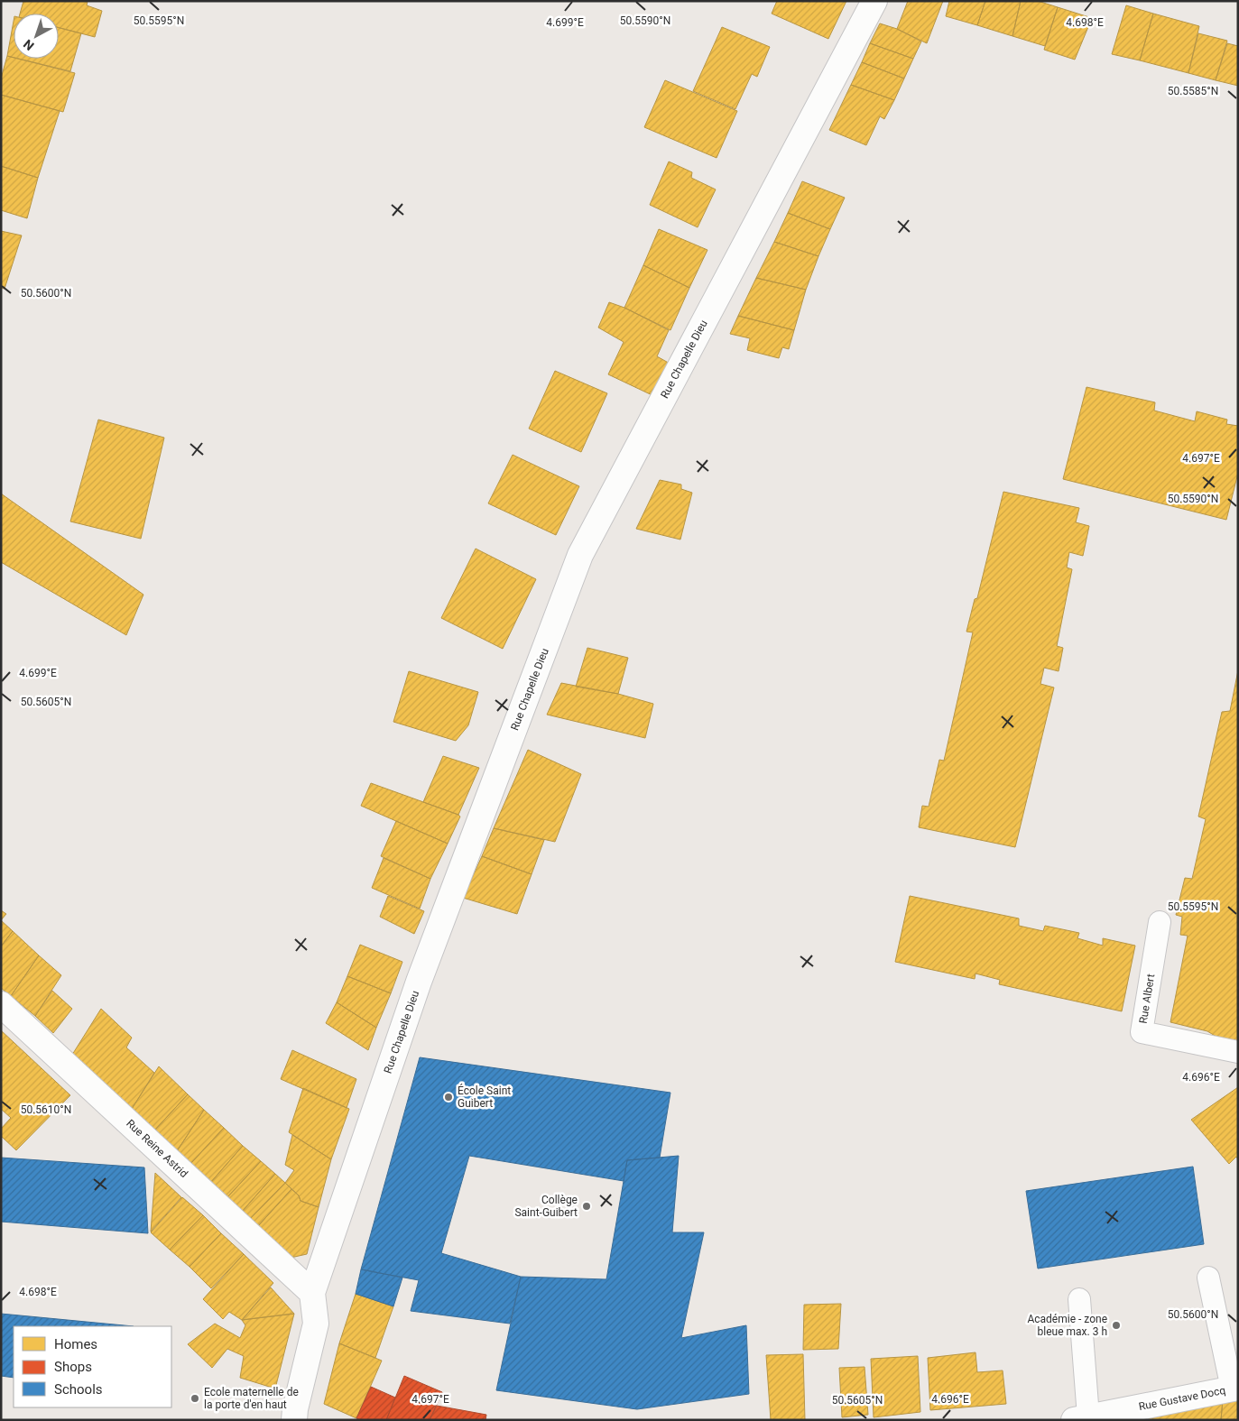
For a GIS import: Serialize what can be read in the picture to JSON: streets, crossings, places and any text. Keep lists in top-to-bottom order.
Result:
{
  "streets": {
    "street": ["Rue Chapelle Dieu", "Rue Reine Astrid", "Rue Gustave Docq"],
    "lane": ["Rue Albert"]
  },
  "crossings": [
    ["Rue Chapelle Dieu", "Rue Reine Astrid"]
  ],
  "places": [
    "École Saint Guibert",
    "Collège Saint-Guibert",
    "Académie - zone bleue max. 3 h",
    "Ecole maternelle de la porte d'en haut"
  ],
  "legend": ["Homes", "Shops", "Schools"],
  "north": "bottom left",
  "coordinates": [
    "50.5595°N",
    "50.5590°N",
    "4.699°E",
    "4.698°E",
    "50.5585°N",
    "50.5600°N",
    "4.697°E",
    "50.5605°N",
    "4.696°E",
    "50.5610°N"
  ]
}
